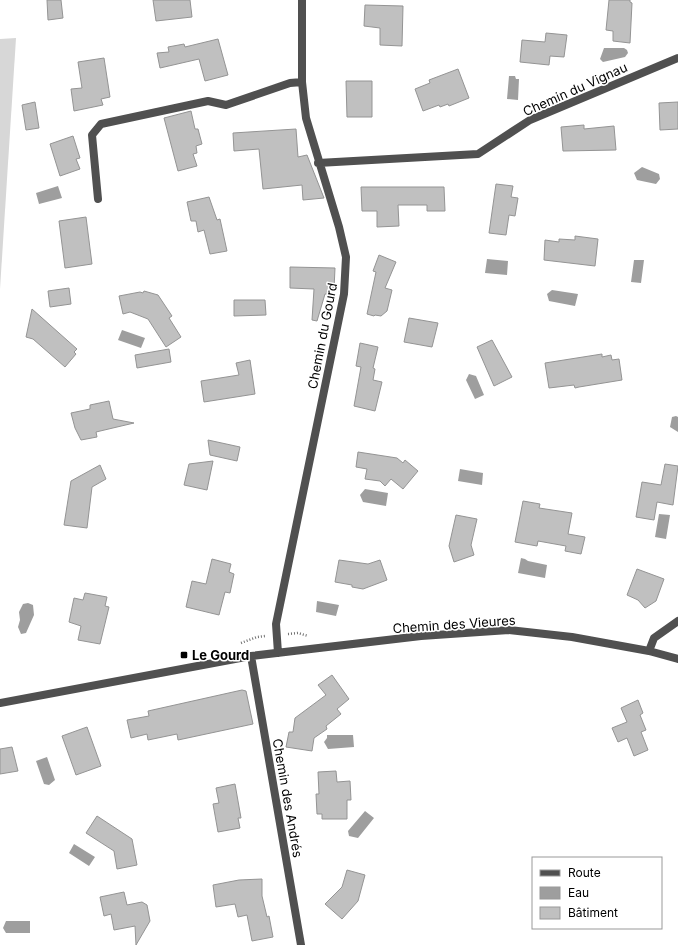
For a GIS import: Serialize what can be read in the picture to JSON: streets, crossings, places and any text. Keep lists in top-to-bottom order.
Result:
{
  "streets": {
    "street": [
      "Chemin du Vignau",
      "Chemin du Gourd",
      "Chemin des Vieures",
      "Chemin des Andrés"
    ]
  },
  "crossings": [
    ["Chemin du Vignau", "Chemin du Gourd"],
    ["Chemin du Gourd", "Chemin des Vieures"]
  ],
  "places": {
    "transit": ["Le Gourd"]
  },
  "legend": ["Route", "Eau", "Bâtiment"]
}
